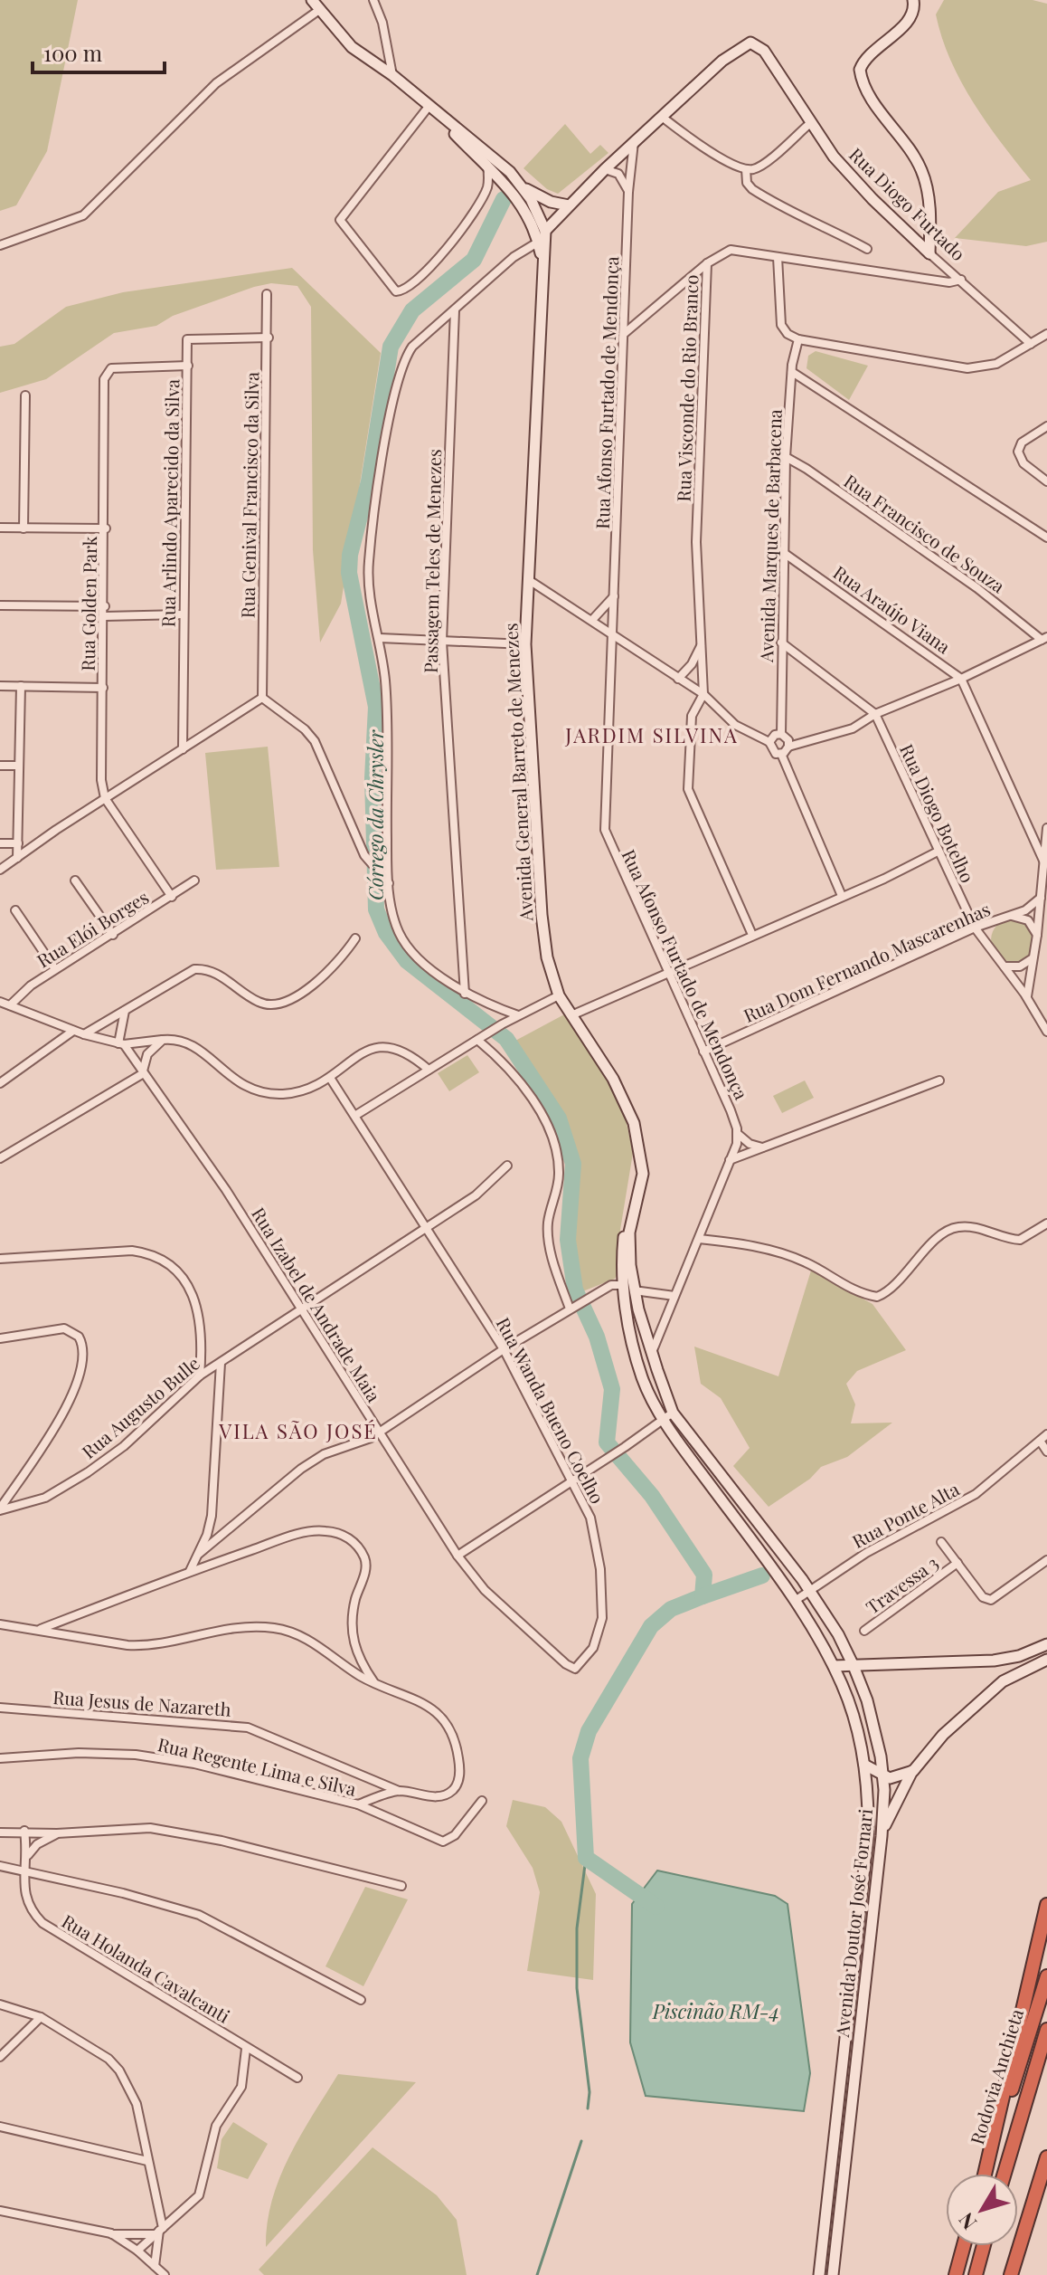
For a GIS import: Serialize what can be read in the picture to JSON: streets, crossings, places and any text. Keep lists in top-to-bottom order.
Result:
{
  "streets": {
    "highway": ["Rodovia Anchieta"],
    "main road": ["Rua Diogo Furtado", "Avenida General Barreto de Menezes", "Avenida Doutor José Fornari"],
    "street": [
      "Rua Visconde do Rio Branco",
      "Rua Afonso Furtado de Mendonça",
      "Rua Genival Francisco da Silva",
      "Rua Arlindo Aparecido da Silva",
      "Rua Francisco de Souza",
      "Avenida Marques de Barbacena",
      "Passagem Teles de Menezes",
      "Rua Golden Park",
      "Rua Araújo Viana",
      "Rua Diogo Botelho",
      "Rua Elói Borges",
      "Rua Dom Fernando Mascarenhas",
      "Rua Izabel de Andrade Maia",
      "Rua Augusto Bulle",
      "Rua Wanda Bueno Coelho",
      "Rua Ponte Alta",
      "Travessa 3",
      "Rua Jesus de Nazareth",
      "Rua Regente Lima e Silva",
      "Rua Holanda Cavalcanti"
    ]
  },
  "crossings": [
    ["Rua Diogo Furtado", "Rua Visconde do Rio Branco"],
    ["Rua Afonso Furtado de Mendonça", "Rua Dom Fernando Mascarenhas"],
    ["Rua Genival Francisco da Silva", "Rua Arlindo Aparecido da Silva"],
    ["Rua Arlindo Aparecido da Silva", "Rua Golden Park"],
    ["Rua Francisco de Souza", "Avenida Marques de Barbacena"],
    ["Avenida Marques de Barbacena", "Rua Araújo Viana"],
    ["Rua Golden Park", "Rua Elói Borges"],
    ["Avenida General Barreto de Menezes", "Avenida Doutor José Fornari"],
    ["Rua Diogo Botelho", "Rua Dom Fernando Mascarenhas"],
    ["Rua Izabel de Andrade Maia", "Rua Augusto Bulle"],
    ["Rua Izabel de Andrade Maia", "Rua Wanda Bueno Coelho"],
    ["Rua Augusto Bulle", "Rua Wanda Bueno Coelho"],
    ["Rua Ponte Alta", "Avenida Doutor José Fornari"],
    ["Rua Jesus de Nazareth", "Rua Regente Lima e Silva"]
  ],
  "districts": ["JARDIM SILVINA", "VILA SÃO JOSÉ"],
  "water": ["Córrego da Chrysler", "Piscinão RM-4"],
  "scale_bar": "100 m",
  "north": "bottom left"
}
